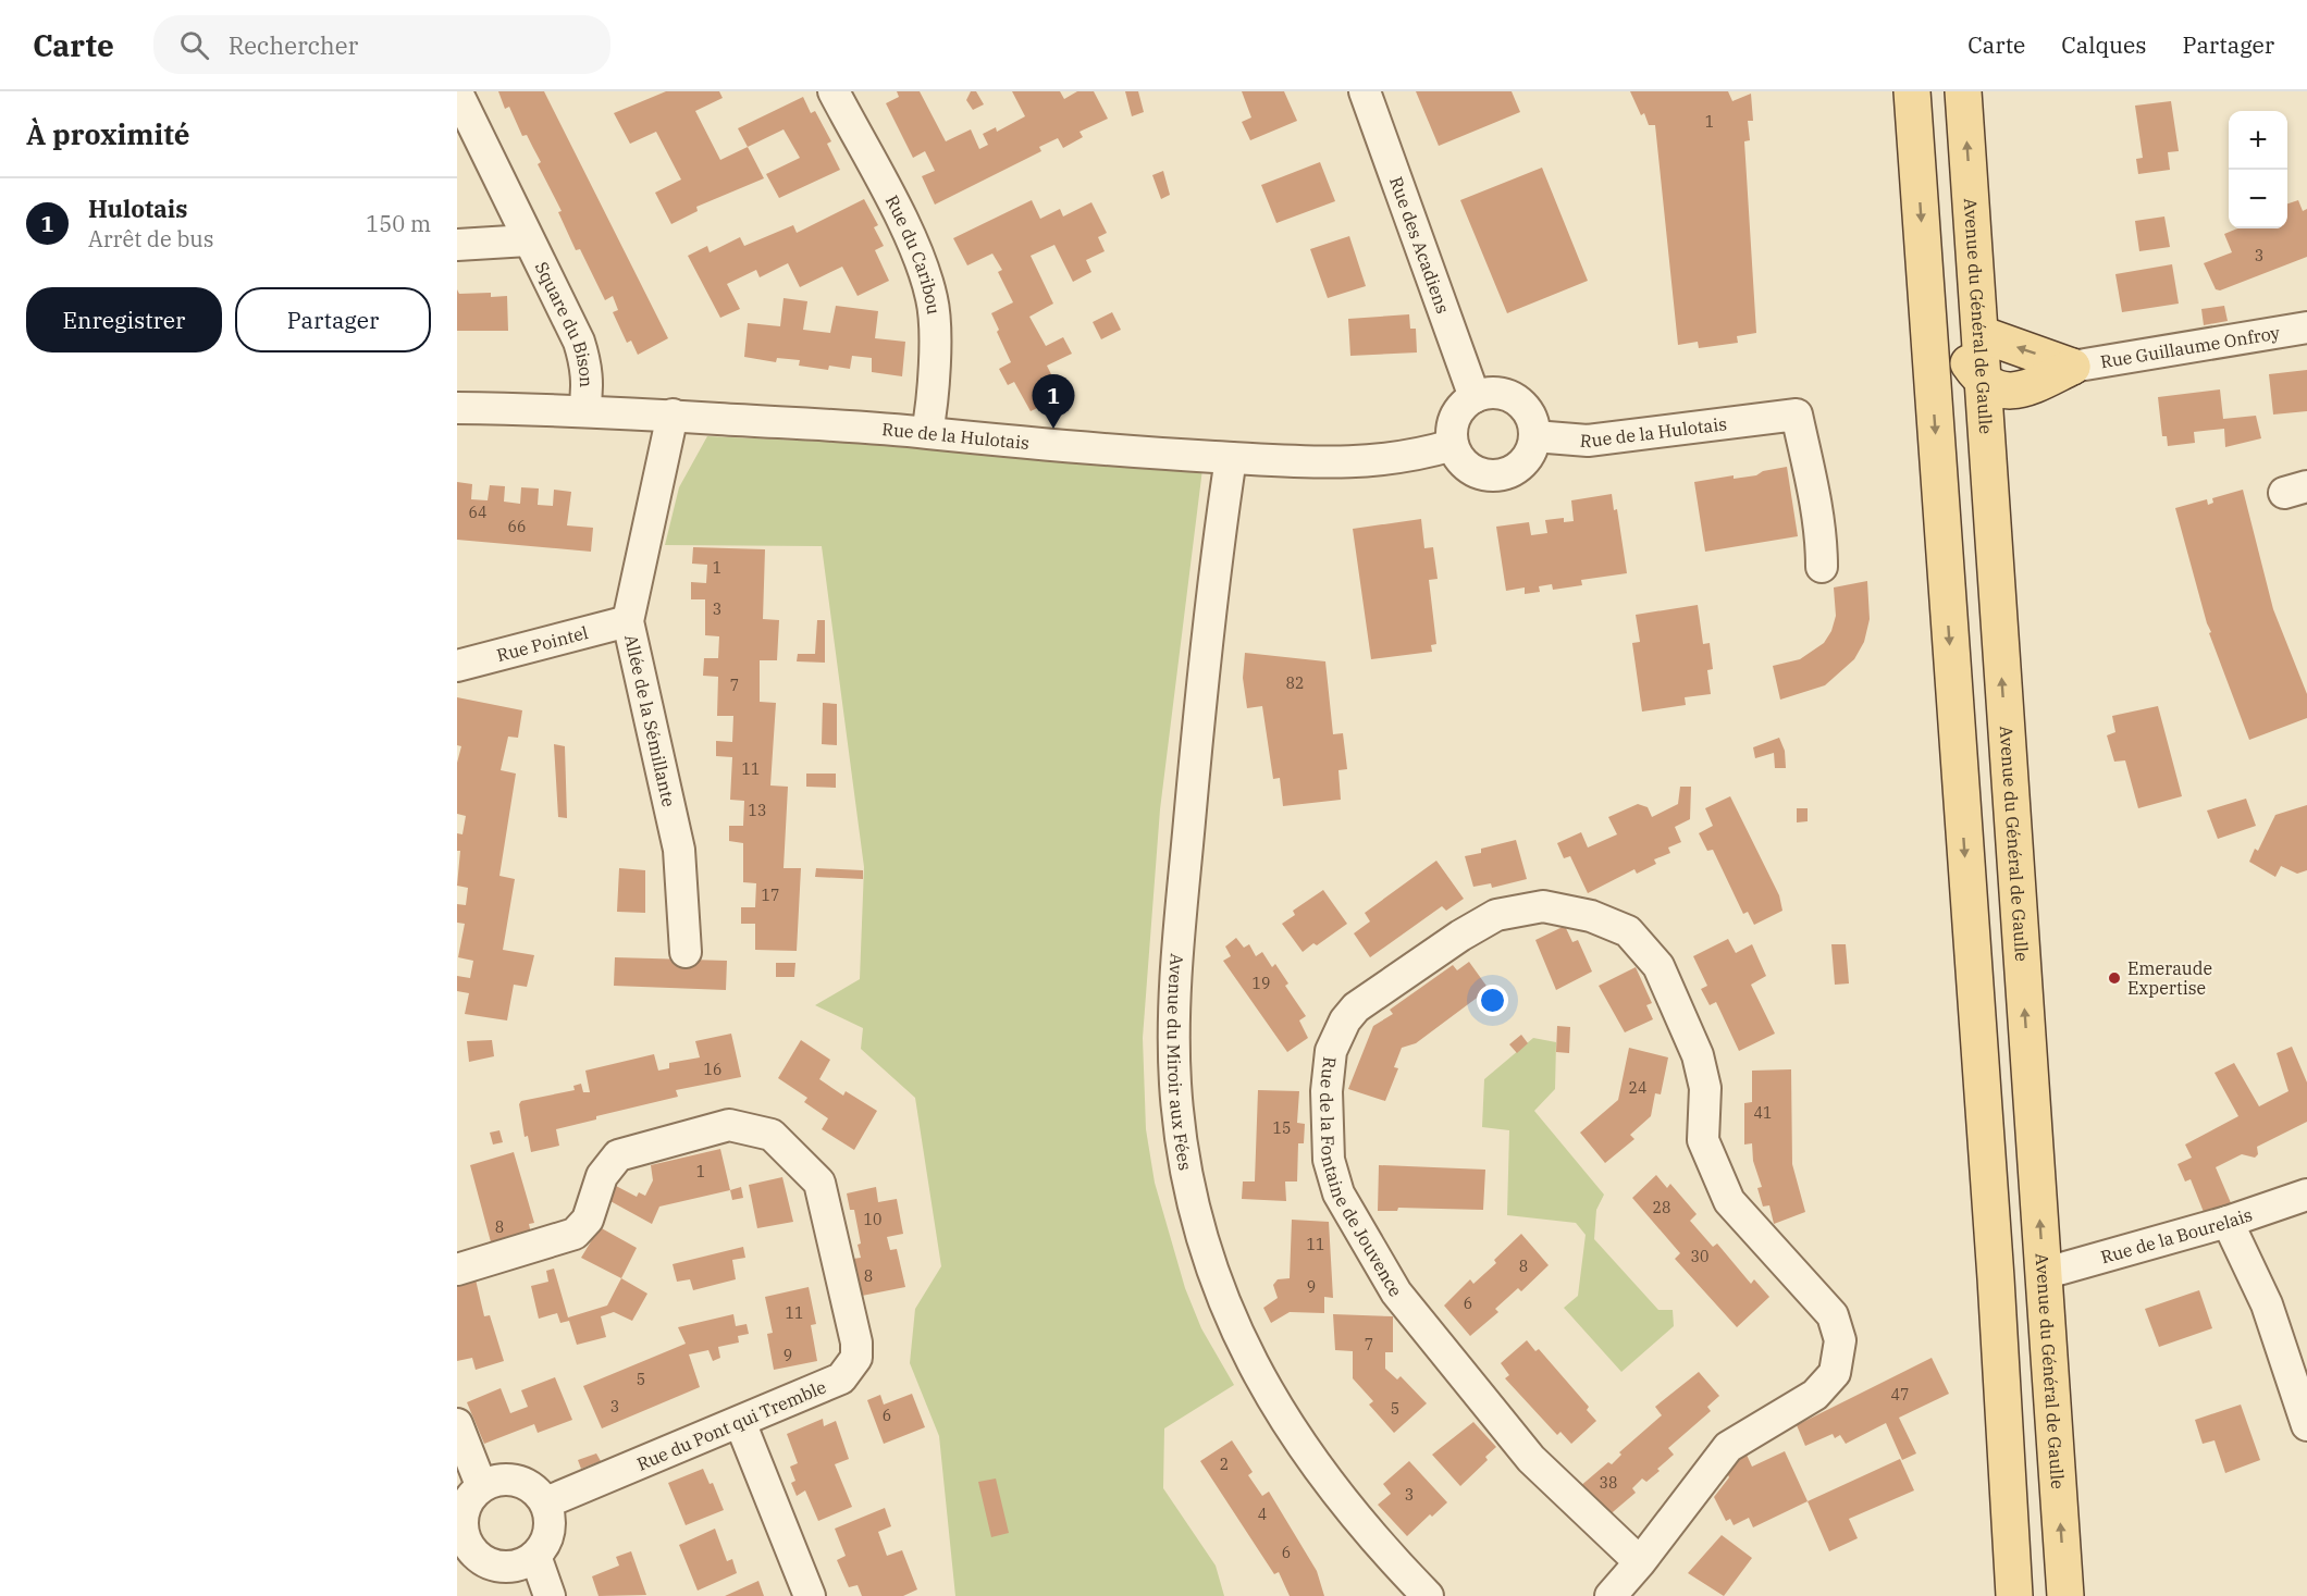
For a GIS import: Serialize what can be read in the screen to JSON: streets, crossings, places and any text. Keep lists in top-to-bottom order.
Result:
{
  "streets": {
    "main road": ["Avenue du Général de Gaulle"],
    "street": [
      "Rue des Acadiens",
      "Rue du Caribou",
      "Square du Bison",
      "Rue Guillaume Onfroy",
      "Rue de la Hulotais",
      "Rue Pointel",
      "Allée de la Sémillante",
      "Avenue du Miroir aux Fées",
      "Rue de la Fontaine de Jouvence",
      "Rue de la Bourelais",
      "Rue du Pont qui Tremble"
    ]
  },
  "crossings": [
    ["Rue des Acadiens", "Rue de la Hulotais"],
    ["Rue du Caribou", "Rue de la Hulotais"],
    ["Avenue du Général de Gaulle", "Rue de la Bourelais"],
    ["Square du Bison", "Rue de la Hulotais"],
    ["Rue de la Hulotais", "Allée de la Sémillante"],
    ["Rue de la Hulotais", "Avenue du Miroir aux Fées"],
    ["Rue Pointel", "Allée de la Sémillante"]
  ],
  "places": ["Emeraude Expertise"],
  "house_numbers": [
    "1",
    "3",
    "64",
    "66",
    "1",
    "3",
    "82",
    "7",
    "11",
    "13",
    "17",
    "19",
    "16",
    "24",
    "41",
    "15",
    "1",
    "28",
    "10",
    "8",
    "11",
    "30",
    "8",
    "8",
    "9",
    "6",
    "11",
    "7",
    "9",
    "5",
    "47",
    "3",
    "5",
    "6",
    "2",
    "38",
    "3",
    "4",
    "6"
  ],
  "page": {
    "header": "Carte",
    "search": "Rechercher",
    "nav": ["Carte", "Calques", "Partager"],
    "heading": "À proximité",
    "map_buttons": ["+", "−"],
    "list": [
      {
        "mark": "1",
        "name": "Hulotais",
        "note": "Arrêt de bus",
        "value": "150 m"
      }
    ],
    "buttons": ["Enregistrer", "Partager"],
    "pins": "1"
  }
}
